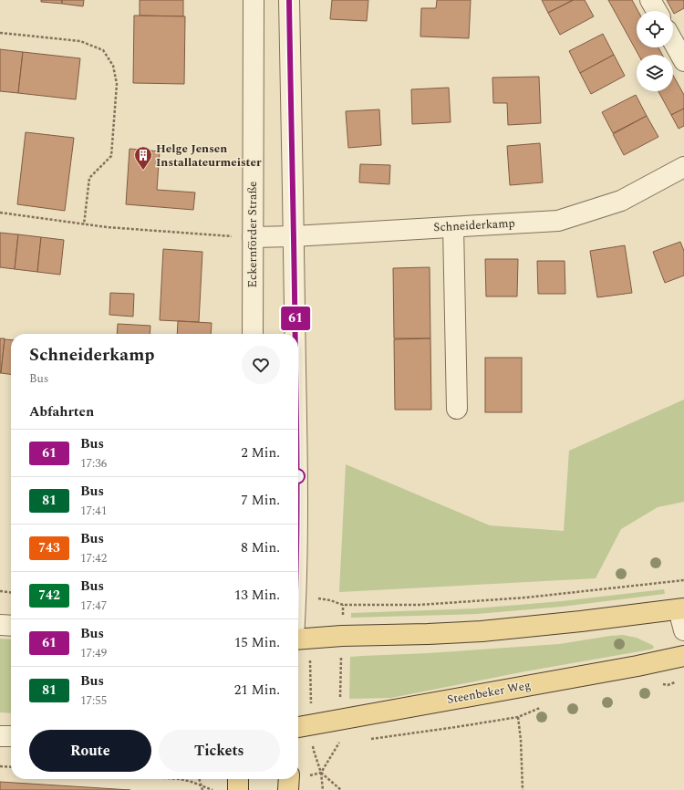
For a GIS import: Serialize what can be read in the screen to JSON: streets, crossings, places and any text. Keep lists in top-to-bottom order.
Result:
{
  "streets": {
    "main road": ["Steenbeker Weg"],
    "street": ["Schneiderkamp", "Eckernförder Straße"]
  },
  "crossings": [
    ["Schneiderkamp", "Eckernförder Straße"]
  ],
  "places": {
    "building": ["Helge Jensen Installateurmeister"]
  },
  "lines": ["bus line 61"],
  "page": {
    "on_map": "61",
    "heading": [
      ["Schneiderkamp", "Bus"],
      "Abfahrten"
    ],
    "list": [
      {
        "mark": "61",
        "name": "Bus",
        "note": "17:36",
        "value": "2 Min."
      },
      {
        "mark": "81",
        "name": "Bus",
        "note": "17:41",
        "value": "7 Min."
      },
      {
        "mark": "743",
        "name": "Bus",
        "note": "17:42",
        "value": "8 Min."
      },
      {
        "mark": "742",
        "name": "Bus",
        "note": "17:47",
        "value": "13 Min."
      },
      {
        "mark": "61",
        "name": "Bus",
        "note": "17:49",
        "value": "15 Min."
      },
      {
        "mark": "81",
        "name": "Bus",
        "note": "17:55",
        "value": "21 Min."
      }
    ],
    "buttons": ["Route", "Tickets"]
  }
}
